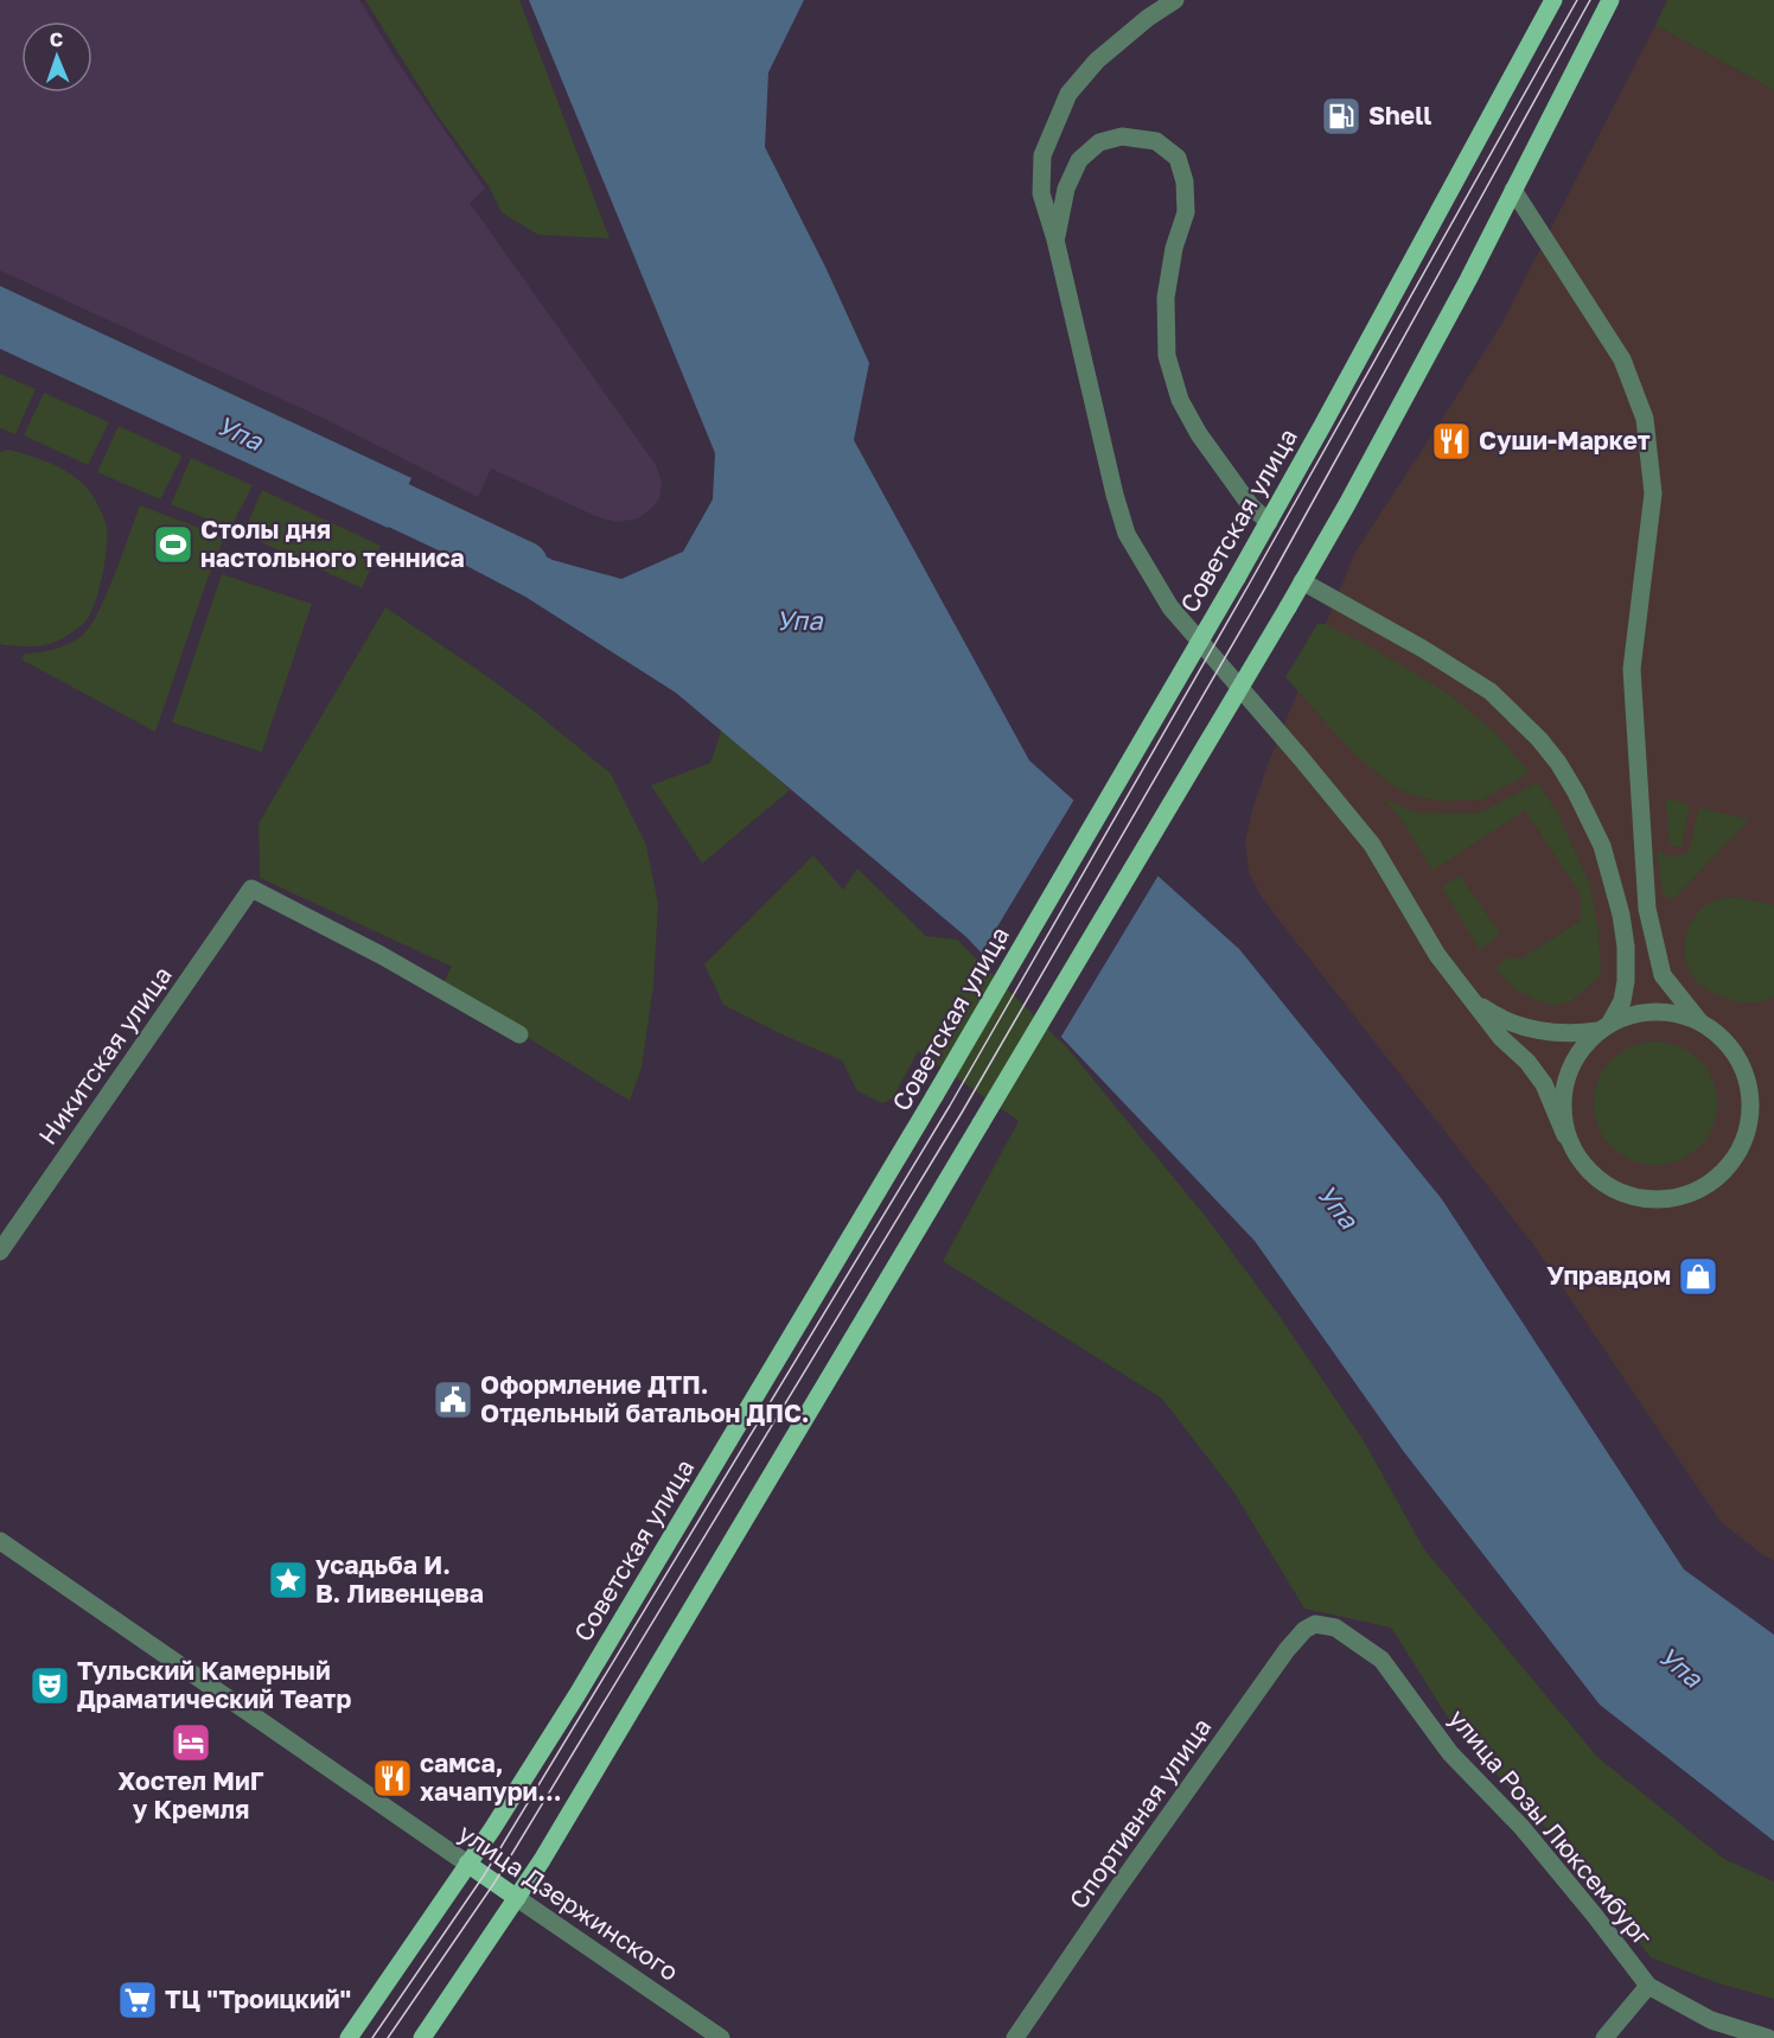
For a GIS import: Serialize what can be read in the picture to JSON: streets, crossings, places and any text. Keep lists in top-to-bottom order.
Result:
{
  "streets": {
    "main road": ["Советская улица", "улица Дзержинского"],
    "street": ["Никитская улица", "Спортивная улица", "улица Розы Люксембург"]
  },
  "crossings": [
    ["Советская улица", "улица Дзержинского"],
    ["Спортивная улица", "улица Розы Люксембург"]
  ],
  "water": ["Упа"],
  "places": {
    "fuel station": ["Shell"],
    "restaurant": ["Суши-Маркет", "самса, хачапури..."],
    "sports": ["Cтолы дня настольного тенниса"],
    "shop": ["Управдом"],
    "public building": ["Оформление ДТП. Отдельный батальон ДПС."],
    "place": ["усадьба И. В. Ливенцева"],
    "theatre": ["Тульский Камерный Драматический Театр"],
    "hotel": ["Хостел МиГ у Кремля"],
    "supermarket": ["ТЦ \"Троицкий\""]
  },
  "north": "top"
}
